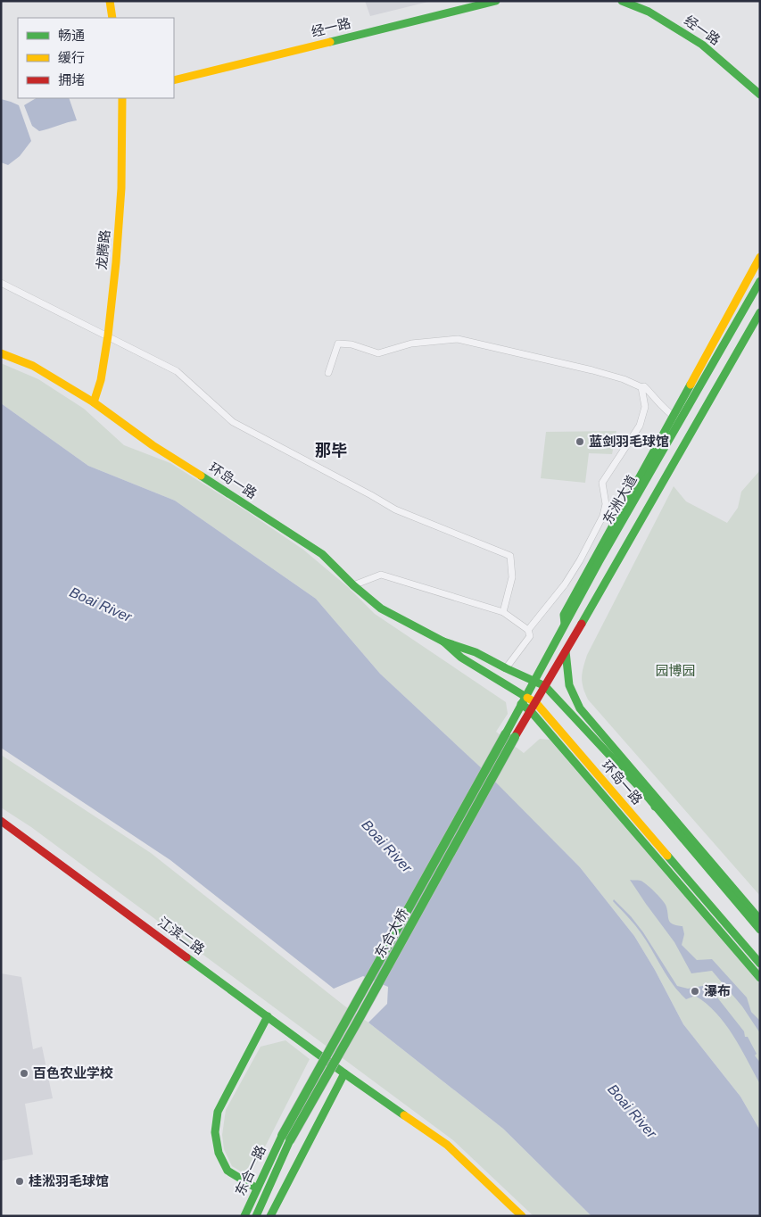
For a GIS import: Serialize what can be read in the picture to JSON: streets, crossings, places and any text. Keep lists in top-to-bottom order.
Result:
{
  "streets": {
    "main road": [
      "经一路",
      "龙腾路",
      "环岛一路",
      "东洲大道",
      "东合大桥",
      "江滨二路",
      "东合一路"
    ]
  },
  "crossings": [
    ["龙腾路", "环岛一路"],
    ["环岛一路", "东洲大道"],
    ["东洲大道", "东合大桥"],
    ["东合大桥", "东合一路"]
  ],
  "districts": ["那毕"],
  "water": ["Boai River"],
  "parks": ["园博园"],
  "places": [
    "蓝剑羽毛球馆",
    "瀑布",
    "百色农业学校",
    "桂淞羽毛球馆"
  ],
  "legend": ["畅通", "缓行", "拥堵"]
}
